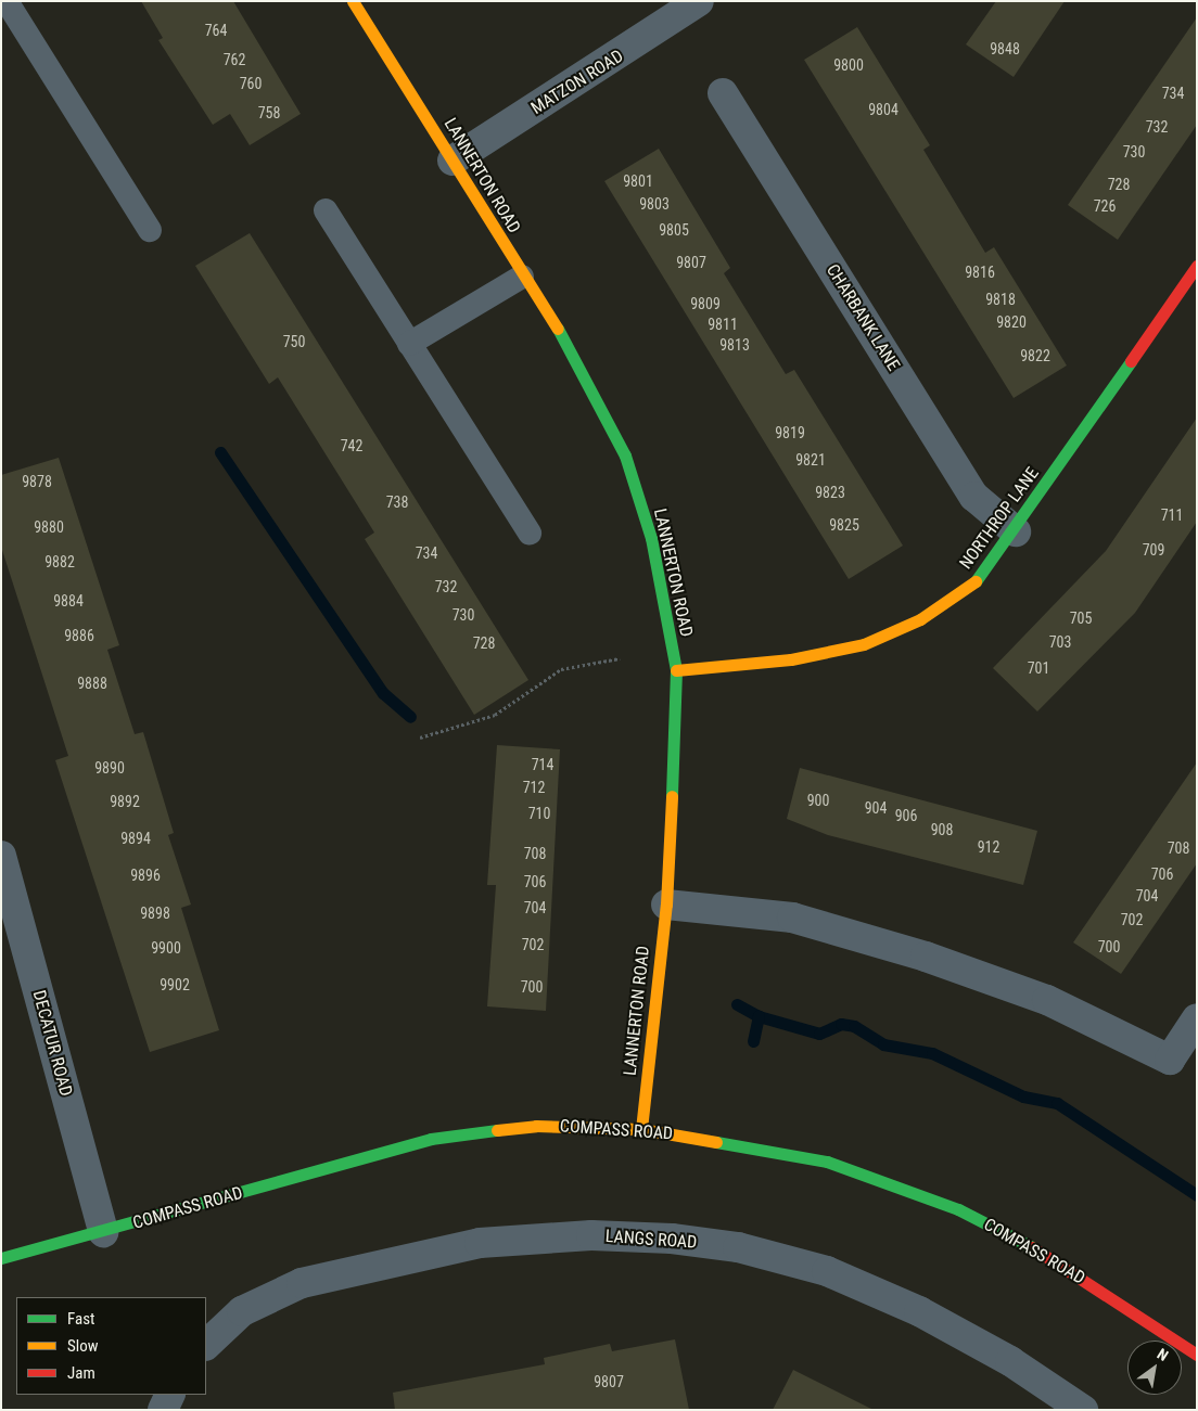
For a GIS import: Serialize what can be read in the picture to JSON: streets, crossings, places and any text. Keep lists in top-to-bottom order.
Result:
{
  "streets": {
    "street": [
      "MATZON ROAD",
      "LANNERTON ROAD",
      "CHARBANK LANE",
      "NORTHROP LANE",
      "DECATUR ROAD",
      "COMPASS ROAD",
      "LANGS ROAD"
    ]
  },
  "crossings": [
    ["MATZON ROAD", "LANNERTON ROAD"],
    ["LANNERTON ROAD", "NORTHROP LANE"],
    ["LANNERTON ROAD", "COMPASS ROAD"],
    ["CHARBANK LANE", "NORTHROP LANE"],
    ["DECATUR ROAD", "COMPASS ROAD"]
  ],
  "house_numbers": [
    "764",
    "9848",
    "762",
    "9800",
    "760",
    "734",
    "9804",
    "758",
    "732",
    "730",
    "9801",
    "728",
    "9803",
    "726",
    "9805",
    "9807",
    "9816",
    "9818",
    "9809",
    "9820",
    "9811",
    "750",
    "9813",
    "9822",
    "9819",
    "742",
    "9821",
    "9878",
    "9823",
    "738",
    "711",
    "9825",
    "9880",
    "709",
    "734",
    "9882",
    "732",
    "9884",
    "730",
    "705",
    "9886",
    "703",
    "728",
    "701",
    "9888",
    "714",
    "9890",
    "712",
    "900",
    "9892",
    "904",
    "710",
    "906",
    "908",
    "9894",
    "912",
    "708",
    "708",
    "706",
    "9896",
    "706",
    "704",
    "704",
    "9898",
    "702",
    "702",
    "700",
    "9900",
    "9902",
    "700",
    "9807"
  ],
  "legend": ["Fast", "Slow", "Jam"],
  "north": "top right"
}
